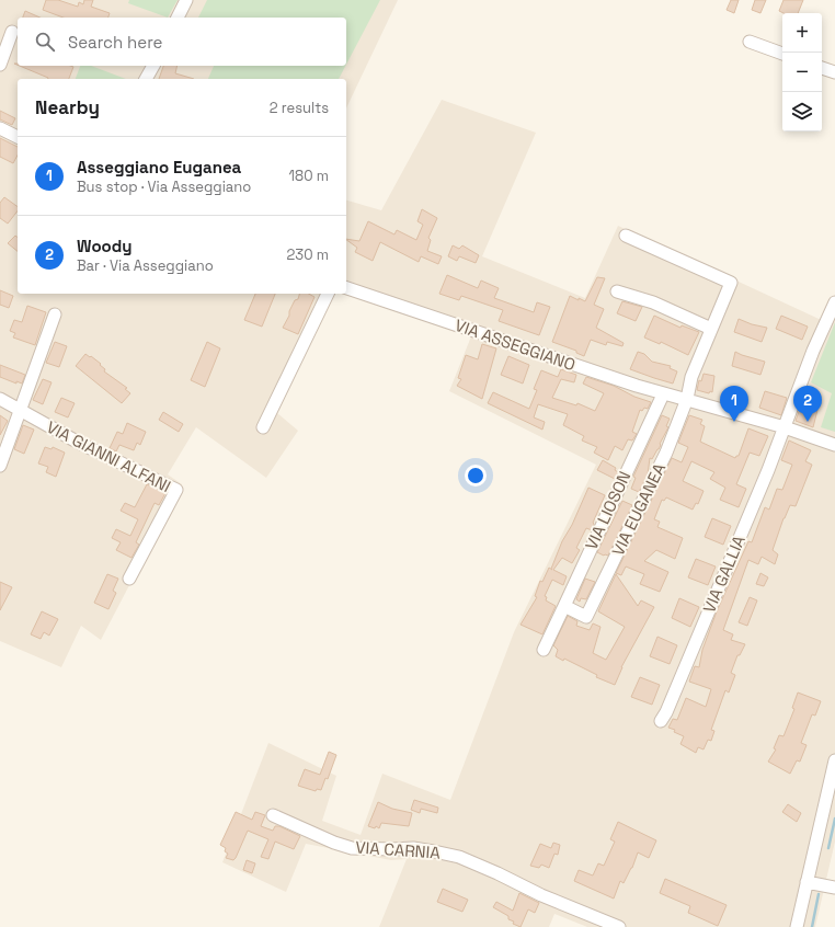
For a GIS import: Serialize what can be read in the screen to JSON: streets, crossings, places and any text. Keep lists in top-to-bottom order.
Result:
{
  "streets": {
    "street": [
      "VIA ASSEGGIANO",
      "VIA GIANNI ALFANI",
      "VIA EUGANEA",
      "VIA LIOSON",
      "VIA GALLIA",
      "VIA CARNIA"
    ]
  },
  "crossings": [
    ["VIA ASSEGGIANO", "VIA EUGANEA"],
    ["VIA ASSEGGIANO", "VIA LIOSON"],
    ["VIA ASSEGGIANO", "VIA GALLIA"],
    ["VIA EUGANEA", "VIA LIOSON"]
  ],
  "page": {
    "map_buttons": ["+", "−"],
    "search": "Search here",
    "heading": ["Nearby", "2 results"],
    "list": [
      {
        "mark": "1",
        "name": "Asseggiano Euganea",
        "note": "Bus stop · Via Asseggiano",
        "value": "180 m"
      },
      {
        "mark": "2",
        "name": "Woody",
        "note": "Bar · Via Asseggiano",
        "value": "230 m"
      }
    ],
    "pins": ["1", "2"]
  }
}
